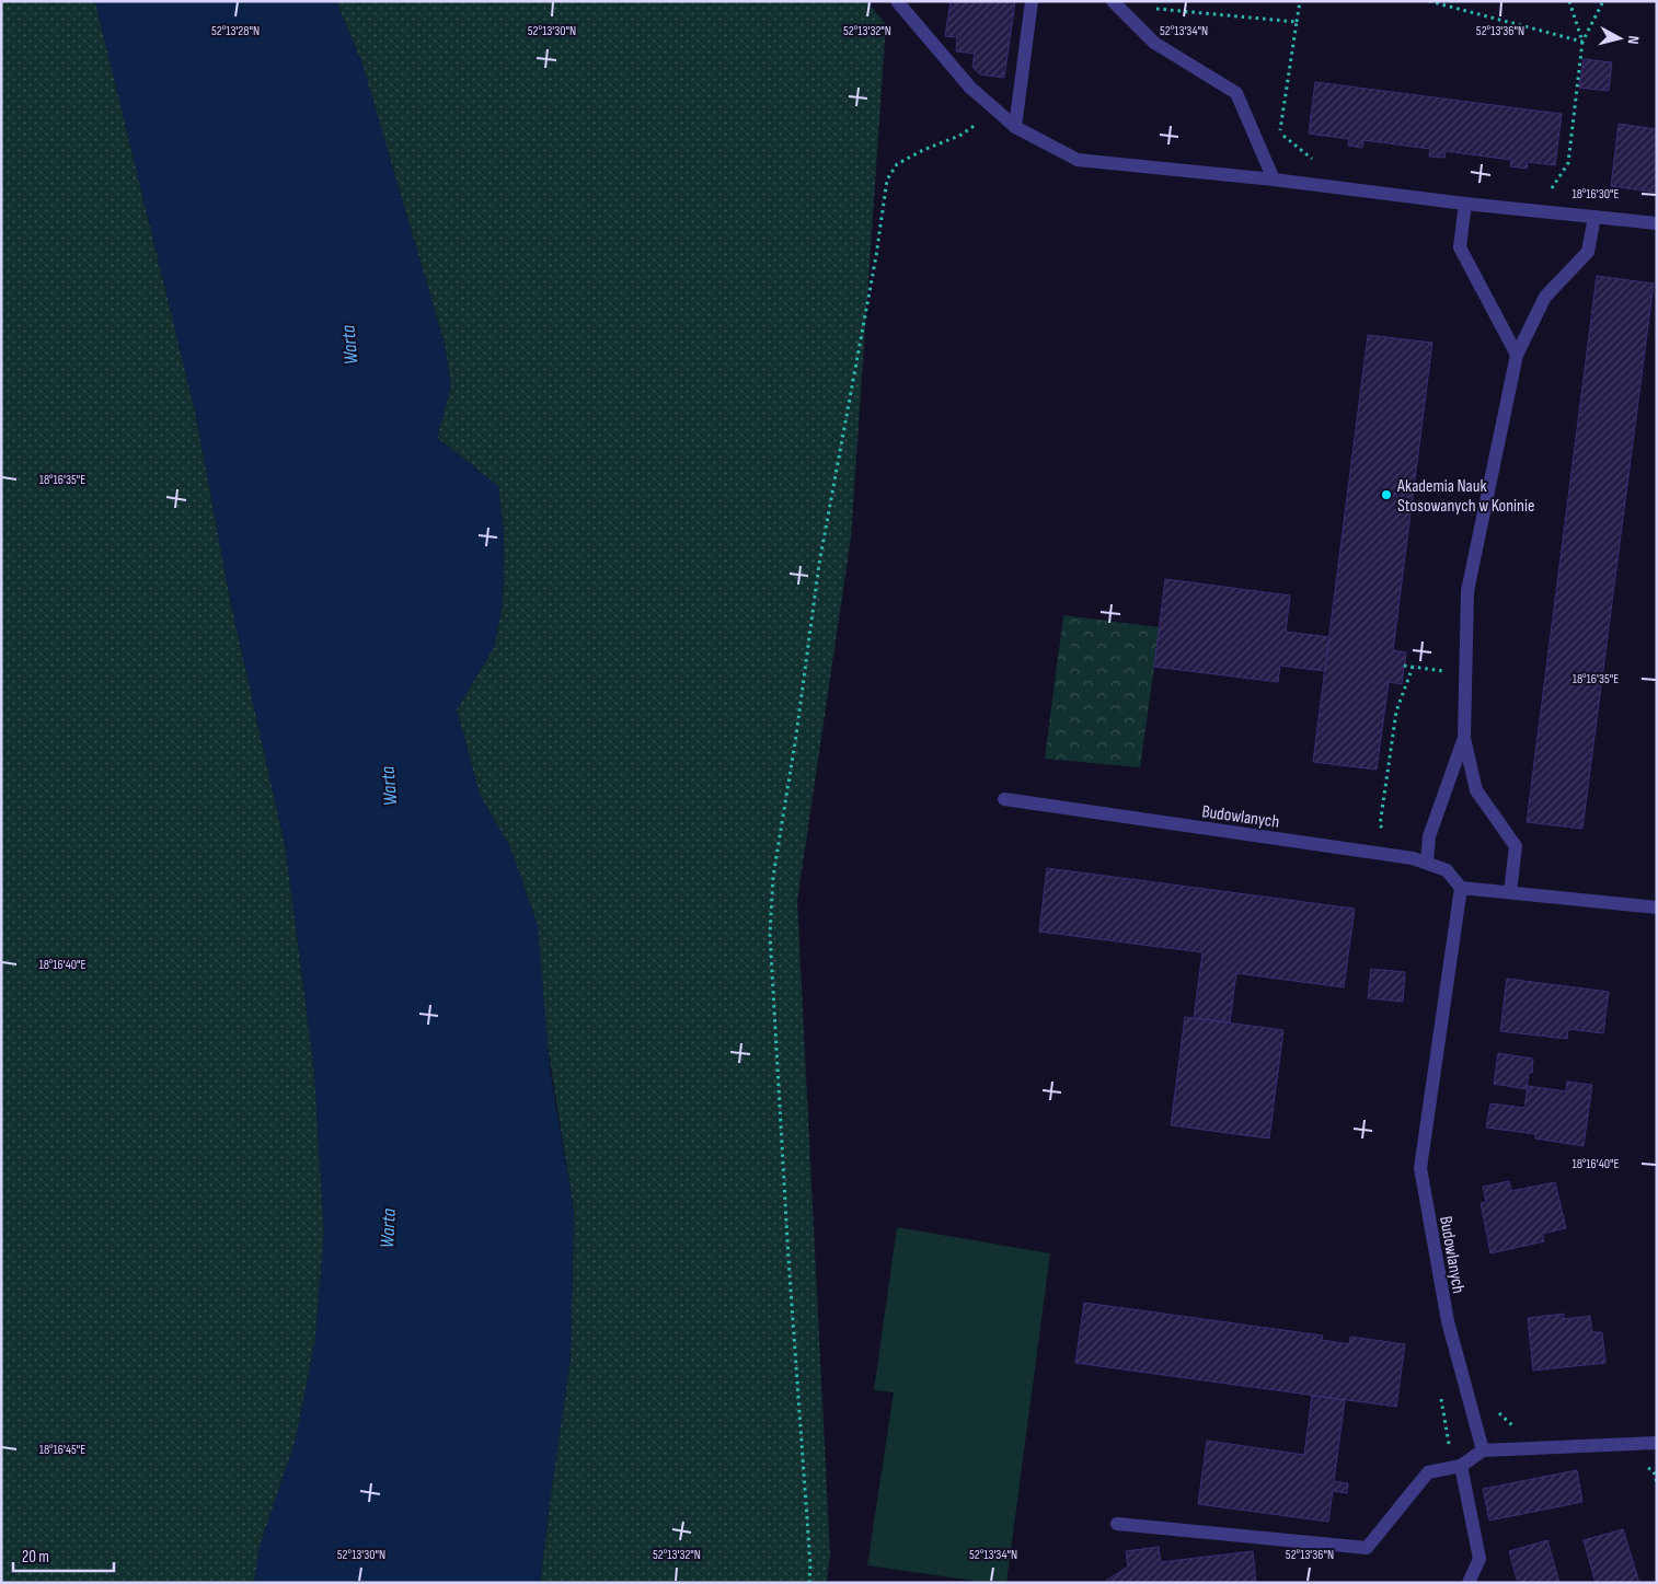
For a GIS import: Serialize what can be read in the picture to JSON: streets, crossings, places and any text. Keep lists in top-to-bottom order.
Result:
{
  "streets": {
    "street": ["Budowlanych"]
  },
  "water": ["Warta"],
  "places": ["Akademia Nauk Stosowanych w Koninie"],
  "scale_bar": "20 m",
  "north": "right",
  "coordinates": [
    "52°13'28\"N",
    "52°13'30\"N",
    "52°13'32\"N",
    "52°13'34\"N",
    "52°13'36\"N",
    "18°16'30\"E",
    "18°16'35\"E",
    "18°16'40\"E",
    "18°16'45\"E"
  ]
}
